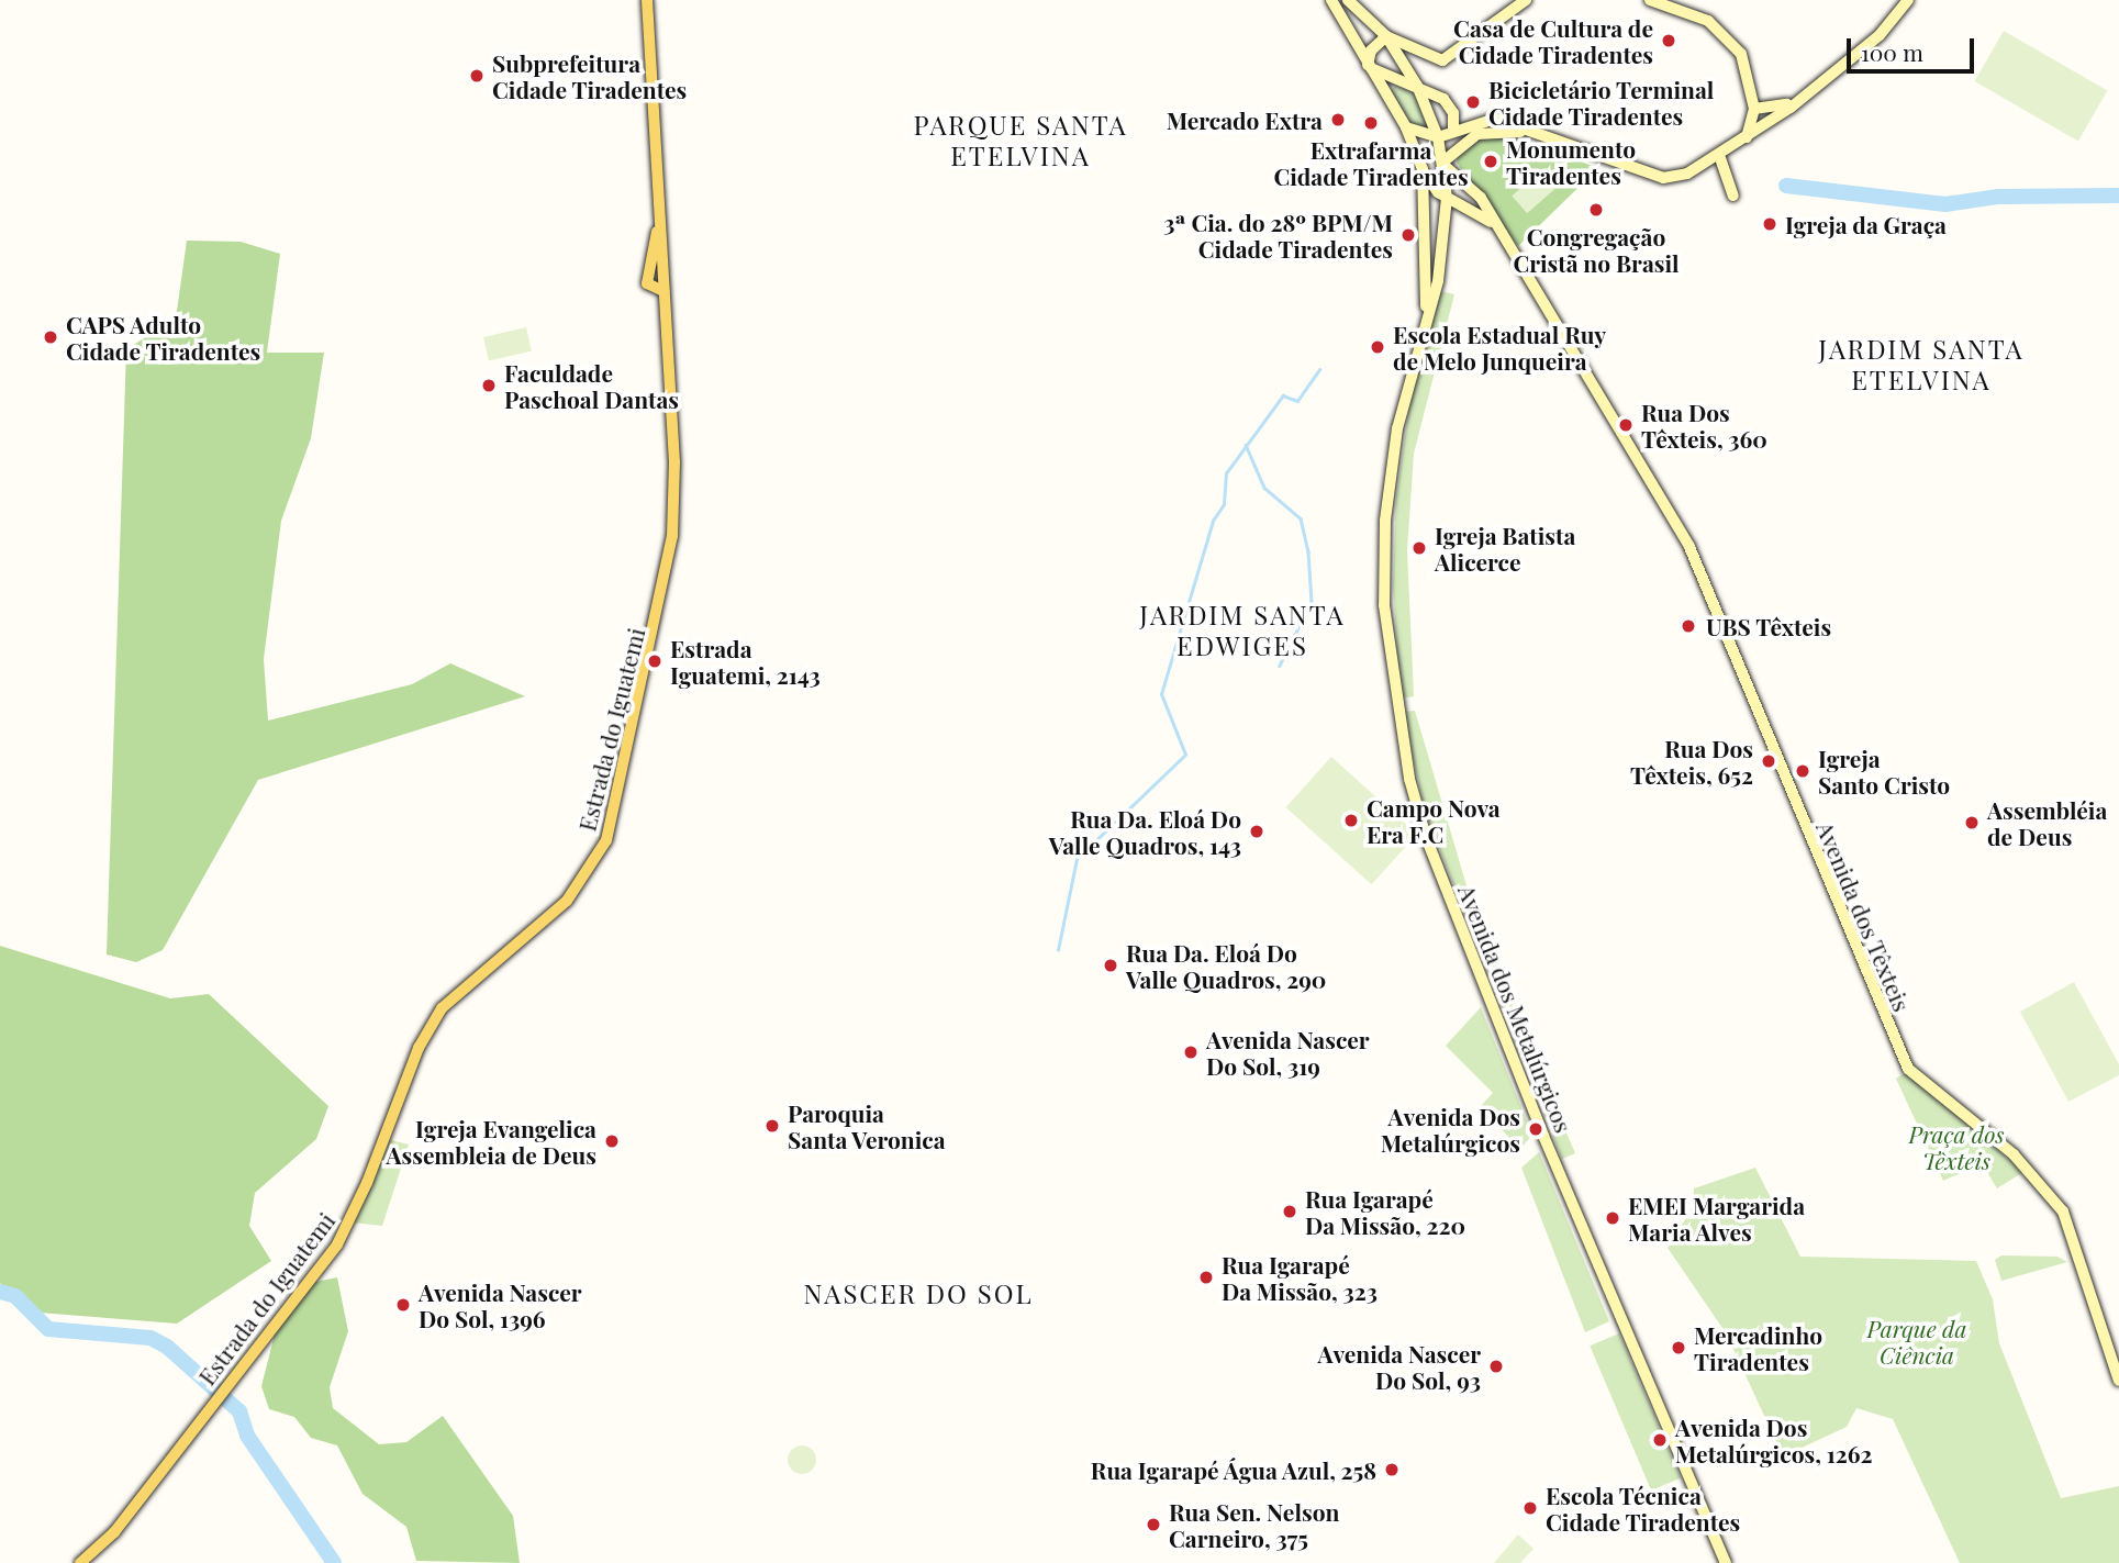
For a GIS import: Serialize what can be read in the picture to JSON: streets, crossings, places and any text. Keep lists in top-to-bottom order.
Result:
{
  "streets": {
    "main road": ["Estrada do Iguatemi", "Avenida dos Têxteis", "Avenida dos Metalúrgicos"]
  },
  "crossings": [
    ["Avenida dos Têxteis", "Avenida dos Metalúrgicos"]
  ],
  "districts": [
    "PARQUE SANTA ETELVINA",
    "JARDIM SANTA ETELVINA",
    "JARDIM SANTA EDWIGES",
    "NASCER DO SOL"
  ],
  "parks": ["Praça dos Têxteis", "Parque da Ciência"],
  "places": [
    "Casa de Cultura de Cidade Tiradentes",
    "Subprefeitura Cidade Tiradentes",
    "Bicicletário Terminal Cidade Tiradentes",
    "Mercado Extra",
    "Extrafarma Cidade Tiradentes",
    "Monumento Tiradentes",
    "Congregação Cristã no Brasil",
    "Igreja da Graça",
    "3ª Cia. do 28º BPM/M Cidade Tiradentes",
    "CAPS Adulto Cidade Tiradentes",
    "Escola Estadual Ruy de Melo Junqueira",
    "Faculdade Paschoal Dantas",
    "Rua Dos Têxteis, 360",
    "Igreja Batista Alicerce",
    "UBS Têxteis",
    "Estrada Iguatemi, 2143",
    "Rua Dos Têxteis, 652",
    "Igreja Santo Cristo",
    "Campo Nova Era F.C",
    "Assembléia de Deus",
    "Rua Da. Eloá Do Valle Quadros, 143",
    "Rua Da. Eloá Do Valle Quadros, 290",
    "Avenida Nascer Do Sol, 319",
    "Paroquia Santa Veronica",
    "Avenida Dos Metalúrgicos",
    "Igreja Evangelica Assembleia de Deus",
    "Rua Igarapé Da Missão, 220",
    "EMEI Margarida Maria Alves",
    "Rua Igarapé Da Missão, 323",
    "Avenida Nascer Do Sol, 1396",
    "Mercadinho Tiradentes",
    "Avenida Nascer Do Sol, 93",
    "Avenida Dos Metalúrgicos, 1262",
    "Rua Igarapé Água Azul, 258",
    "Escola Técnica Cidade Tiradentes",
    "Rua Sen. Nelson Carneiro, 375"
  ],
  "scale_bar": "100 m"
}
